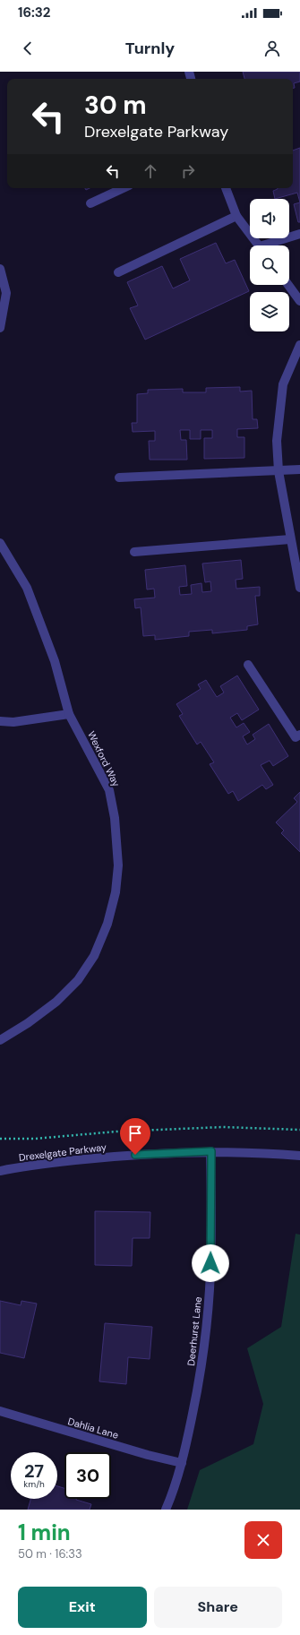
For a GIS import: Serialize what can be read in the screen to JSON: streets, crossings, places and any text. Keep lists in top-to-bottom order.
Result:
{
  "streets": {
    "street": [
      "Wexford Way",
      "Drexelgate Parkway",
      "Deerhurst Lane",
      "Dahlia Lane"
    ]
  },
  "crossings": [
    ["Drexelgate Parkway", "Deerhurst Lane"],
    ["Deerhurst Lane", "Dahlia Lane"]
  ],
  "page": {
    "status": "16:32",
    "header": "Turnly",
    "turn": ["30 m", "Drexelgate Parkway"],
    "speed": "27 km/h",
    "limit": "30",
    "heading": ["1 min", "50 m · 16:33"],
    "buttons": ["Exit", "Share"]
  }
}
